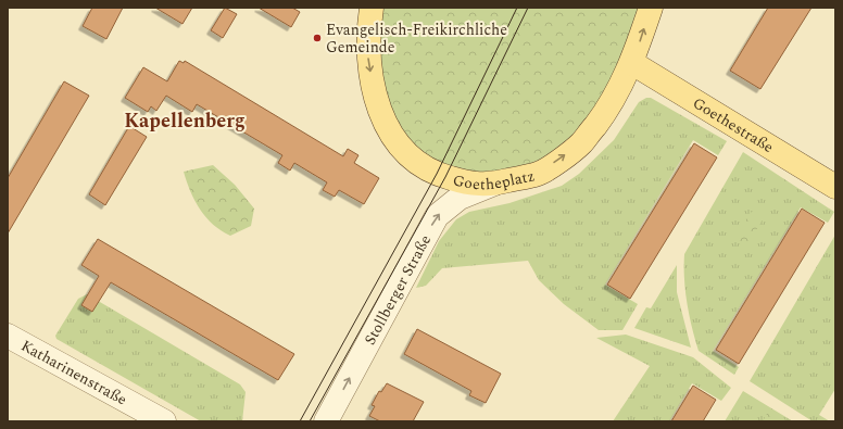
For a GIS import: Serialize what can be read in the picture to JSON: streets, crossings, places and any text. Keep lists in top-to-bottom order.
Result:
{
  "streets": {
    "main road": ["Goethestraße", "Goetheplatz"],
    "street": ["Stollberger Straße", "Katharinenstraße"]
  },
  "crossings": [
    ["Goethestraße", "Goetheplatz"],
    ["Goetheplatz", "Stollberger Straße"]
  ],
  "one_way": ["Stollberger Straße"],
  "districts": ["Kapellenberg"],
  "places": ["Evangelisch-Freikirchliche Gemeinde"]
}
